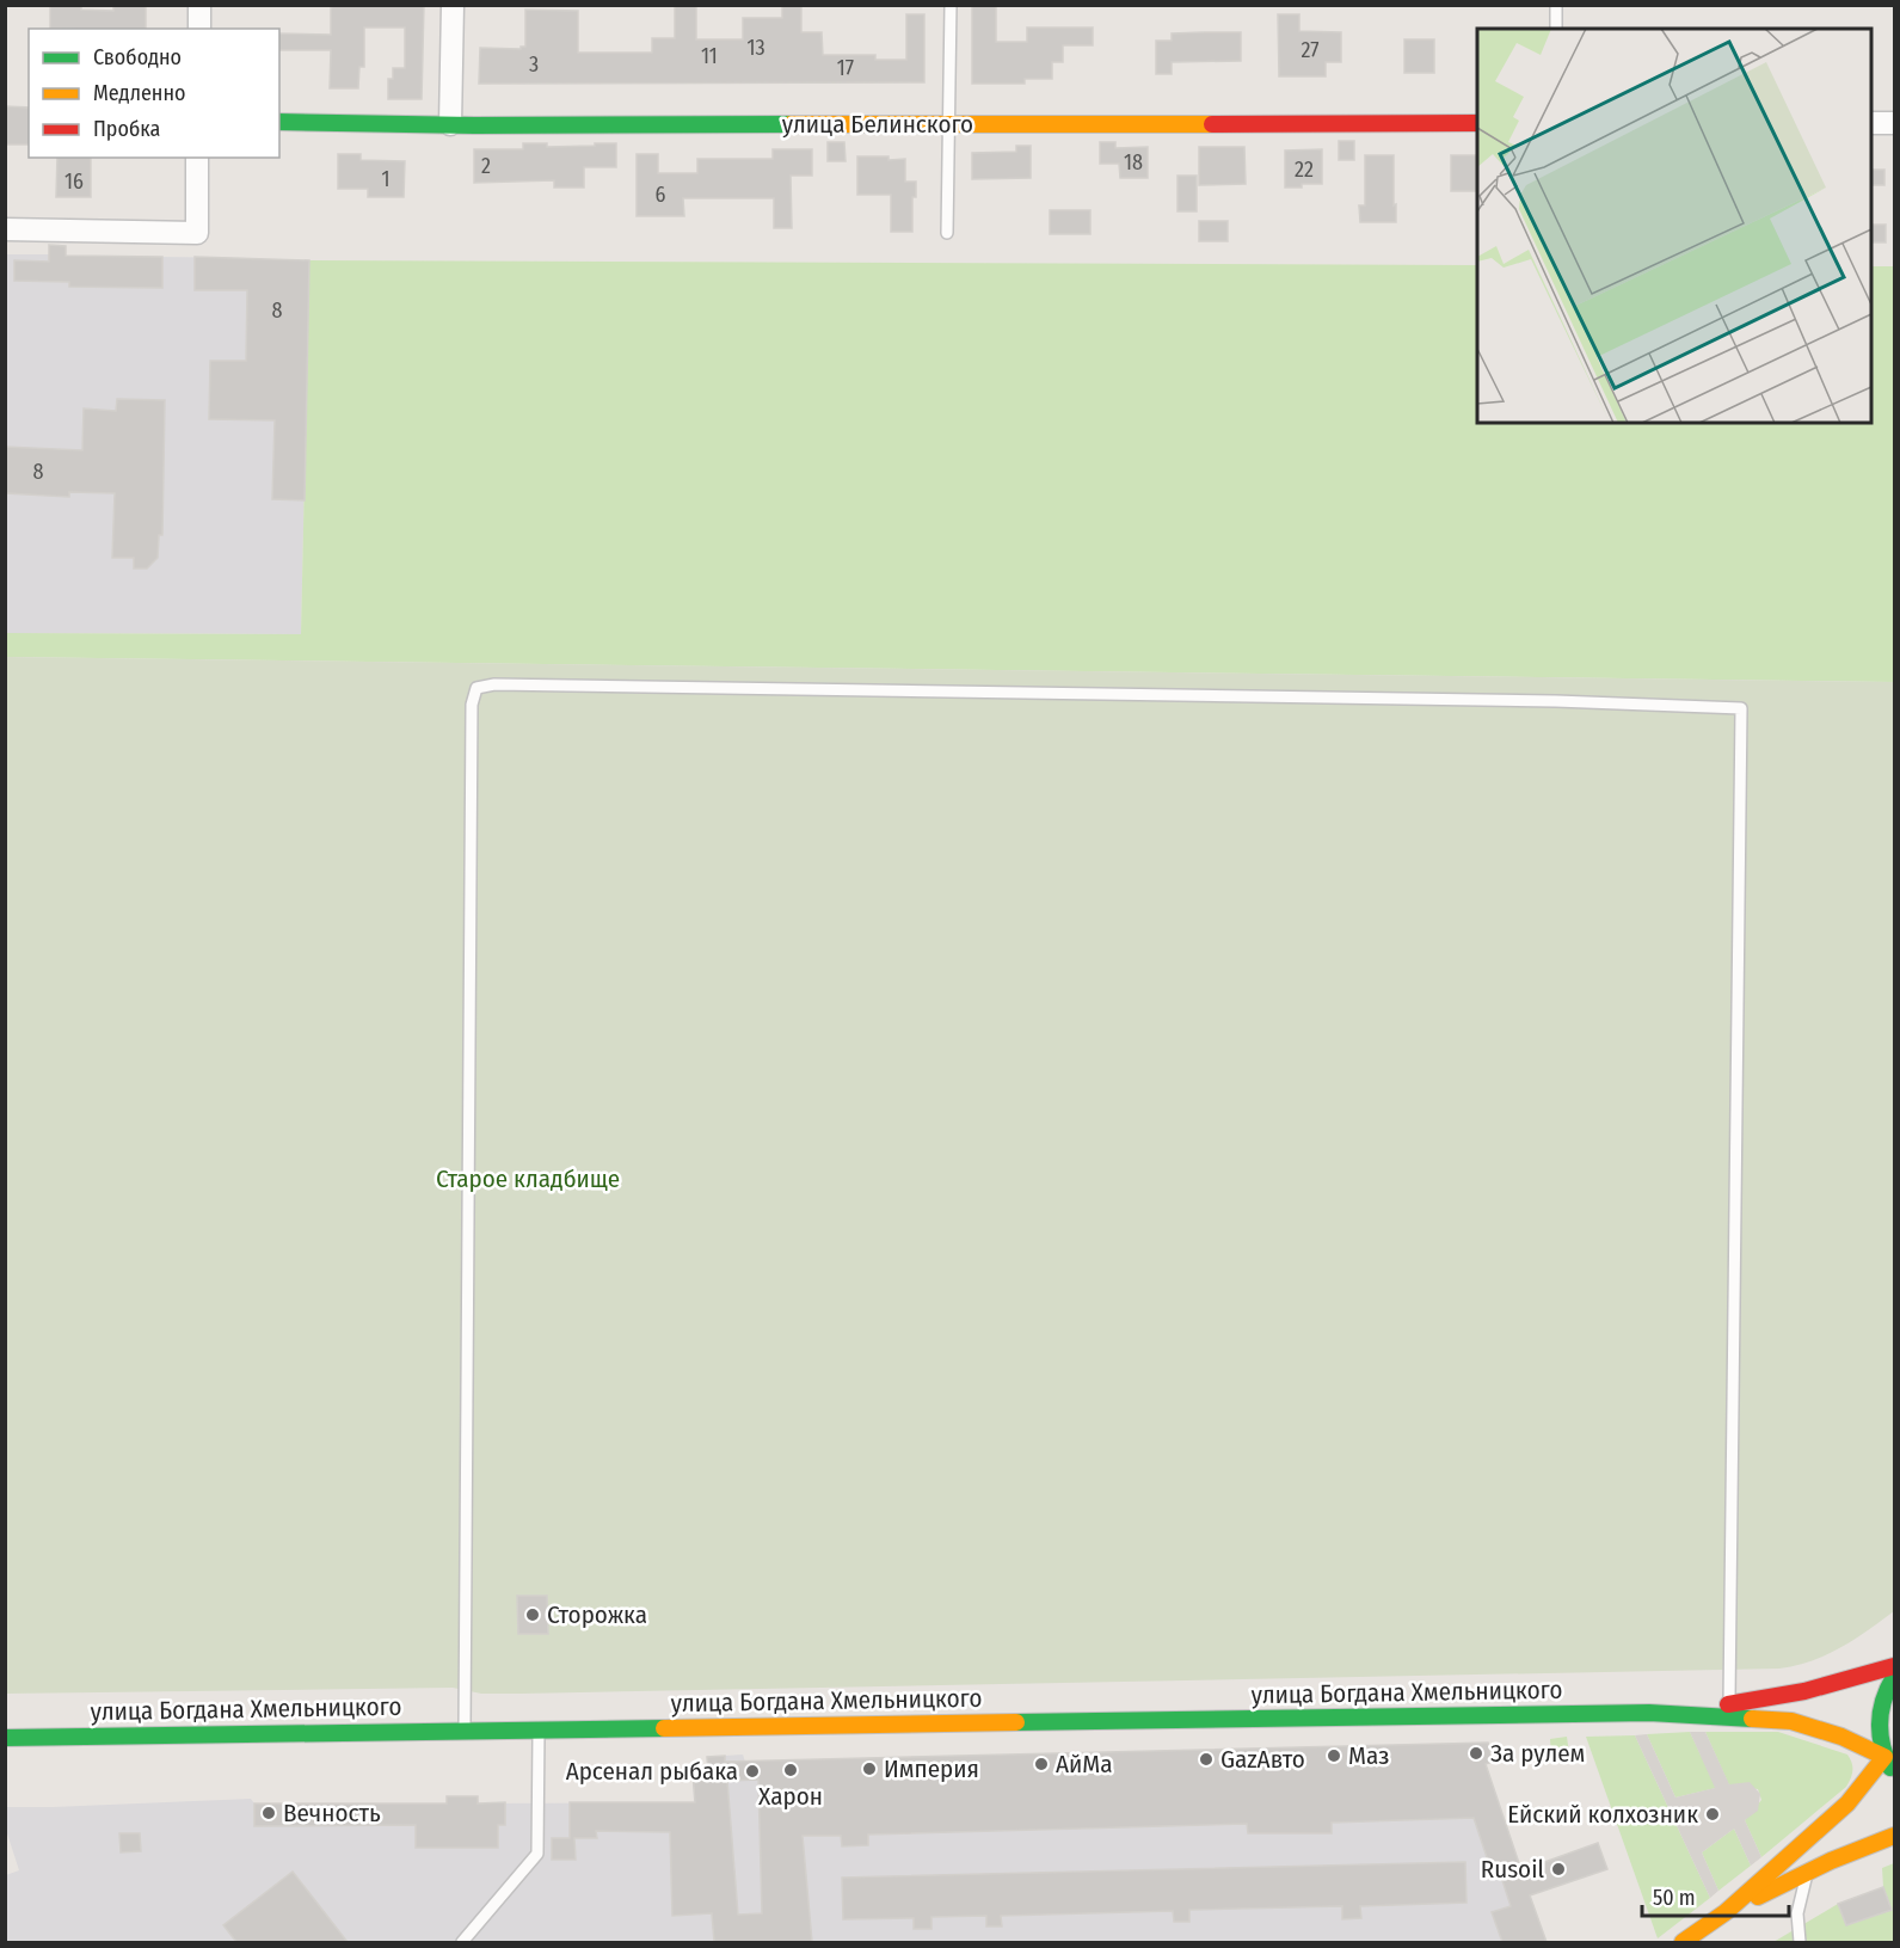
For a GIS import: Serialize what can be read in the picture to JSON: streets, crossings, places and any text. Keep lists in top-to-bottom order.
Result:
{
  "streets": {
    "main road": ["улица Белинского", "улица Богдана Хмельницкого"]
  },
  "parks": ["Старое кладбище"],
  "places": [
    "Сторожка",
    "За рулем",
    "Маз",
    "GazАвто",
    "АйМа",
    "Империя",
    "Харон",
    "Арсенал рыбака",
    "Вечность",
    "Ейский колхозник",
    "Rusoil"
  ],
  "house_numbers": [
    "13",
    "27",
    "11",
    "3",
    "17",
    "18",
    "2",
    "22",
    "1",
    "16",
    "6",
    "8",
    "8"
  ],
  "legend": ["Свободно", "Медленно", "Пробка"],
  "scale_bar": "50 m"
}
